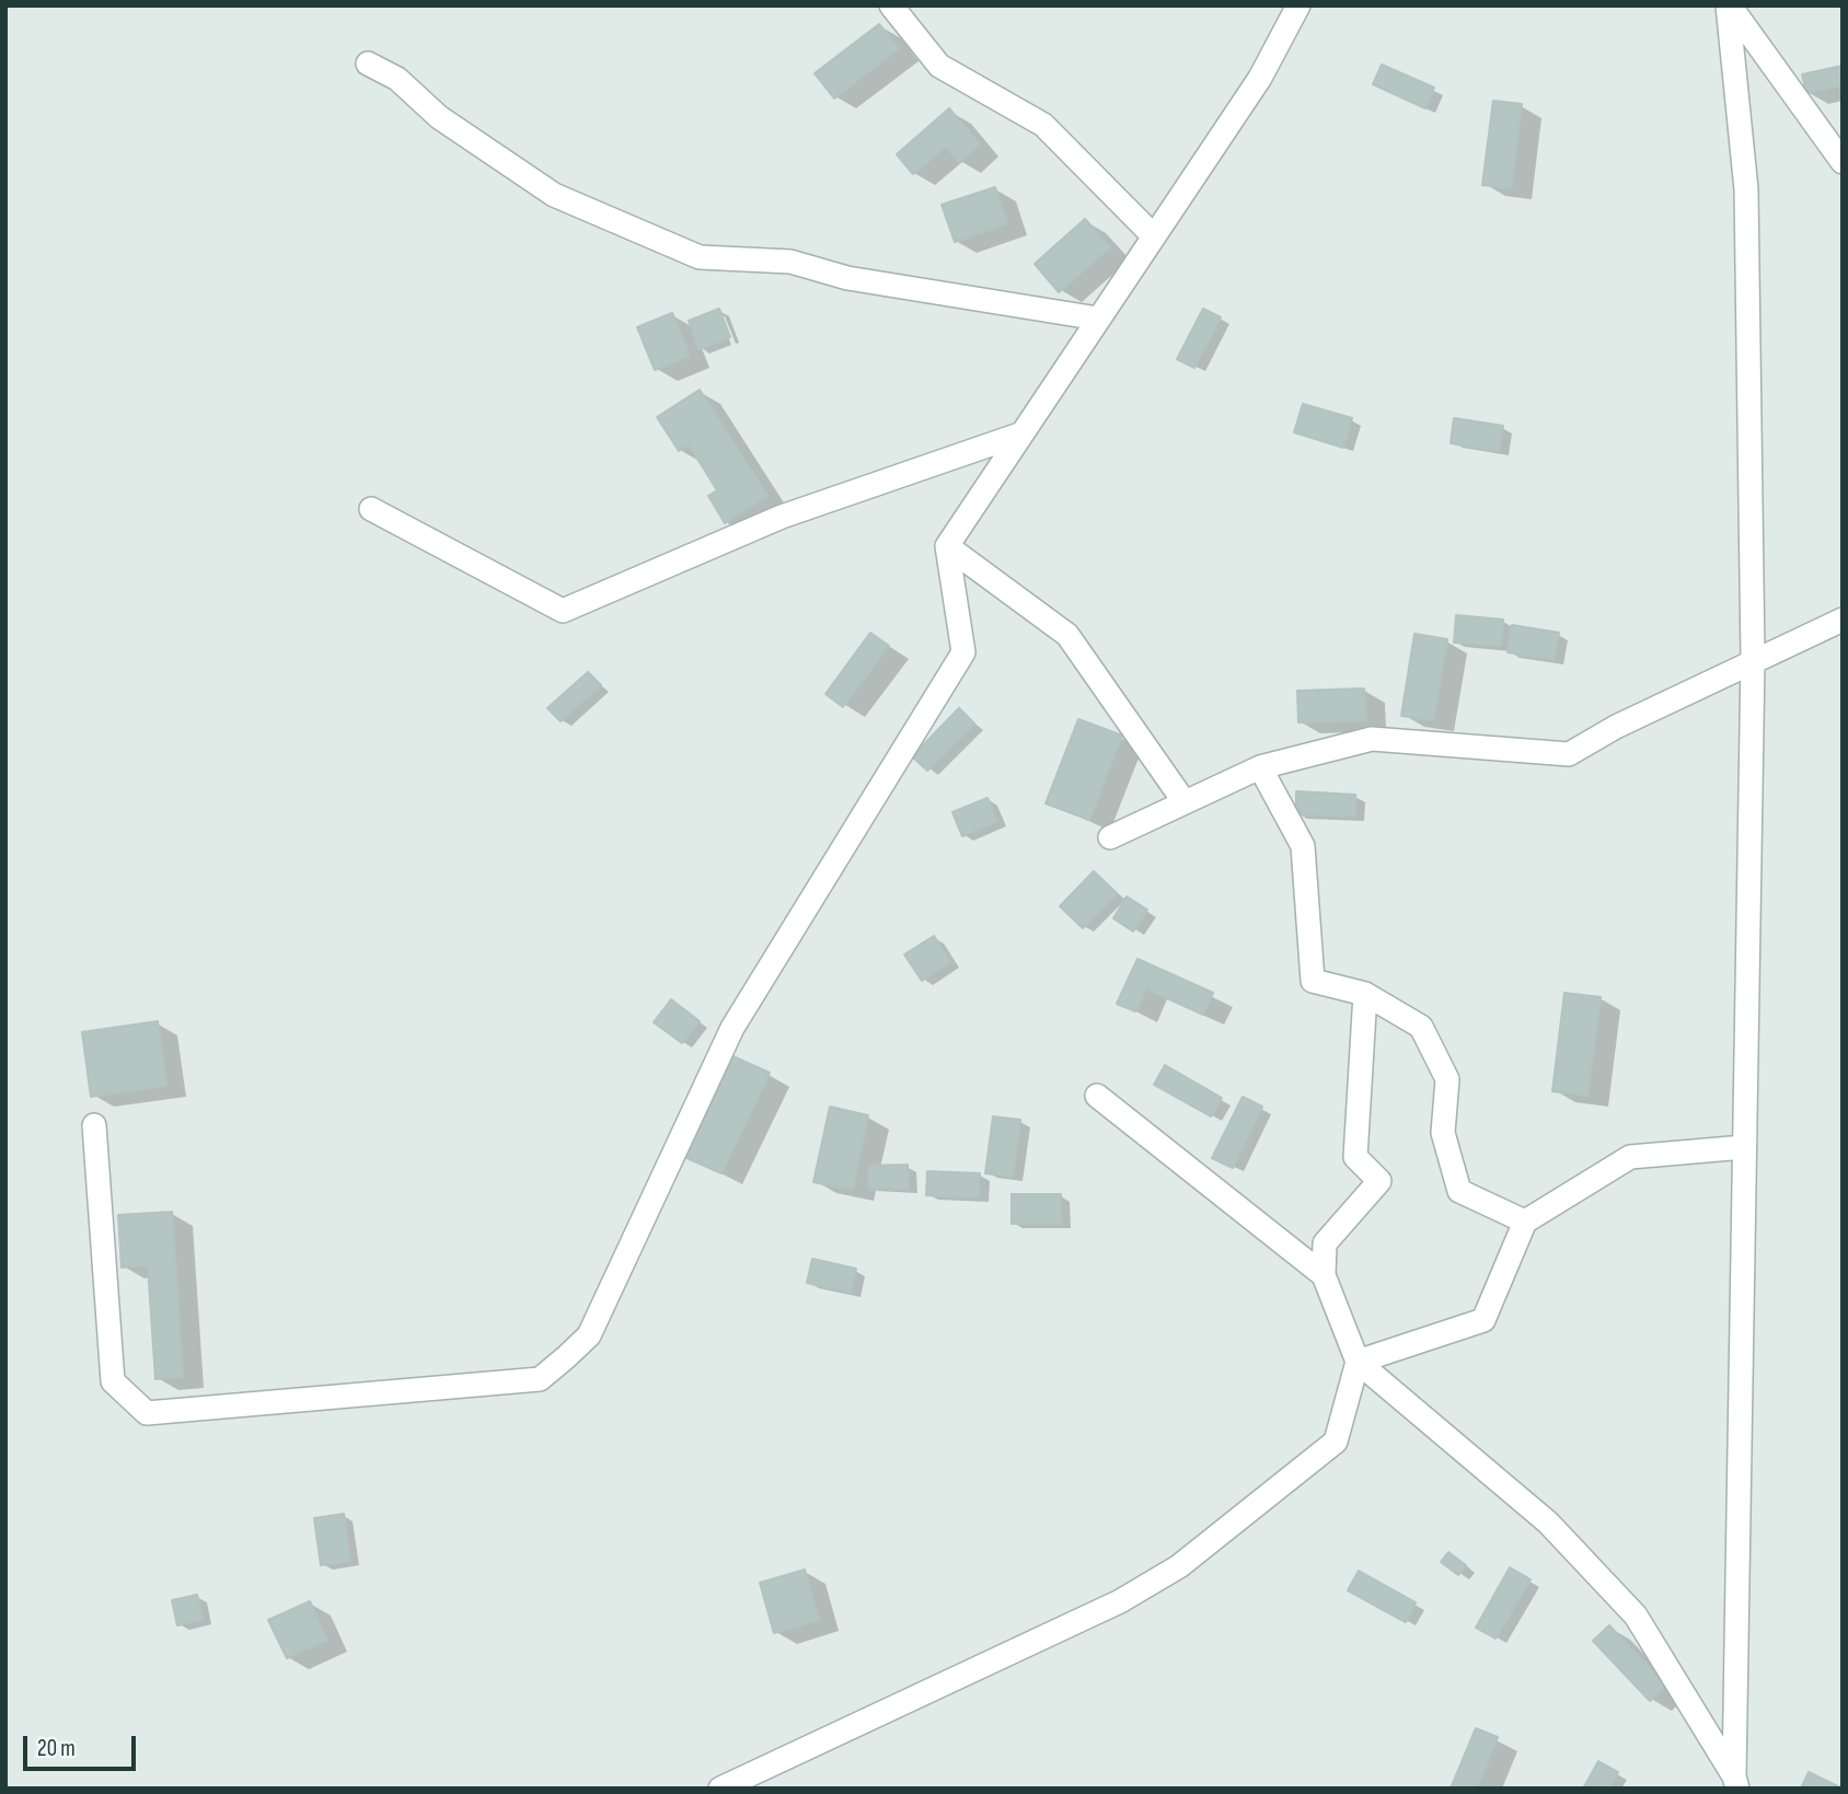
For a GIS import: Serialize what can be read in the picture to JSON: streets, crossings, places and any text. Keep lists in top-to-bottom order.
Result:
{
  "scale_bar": "20 m"
}
